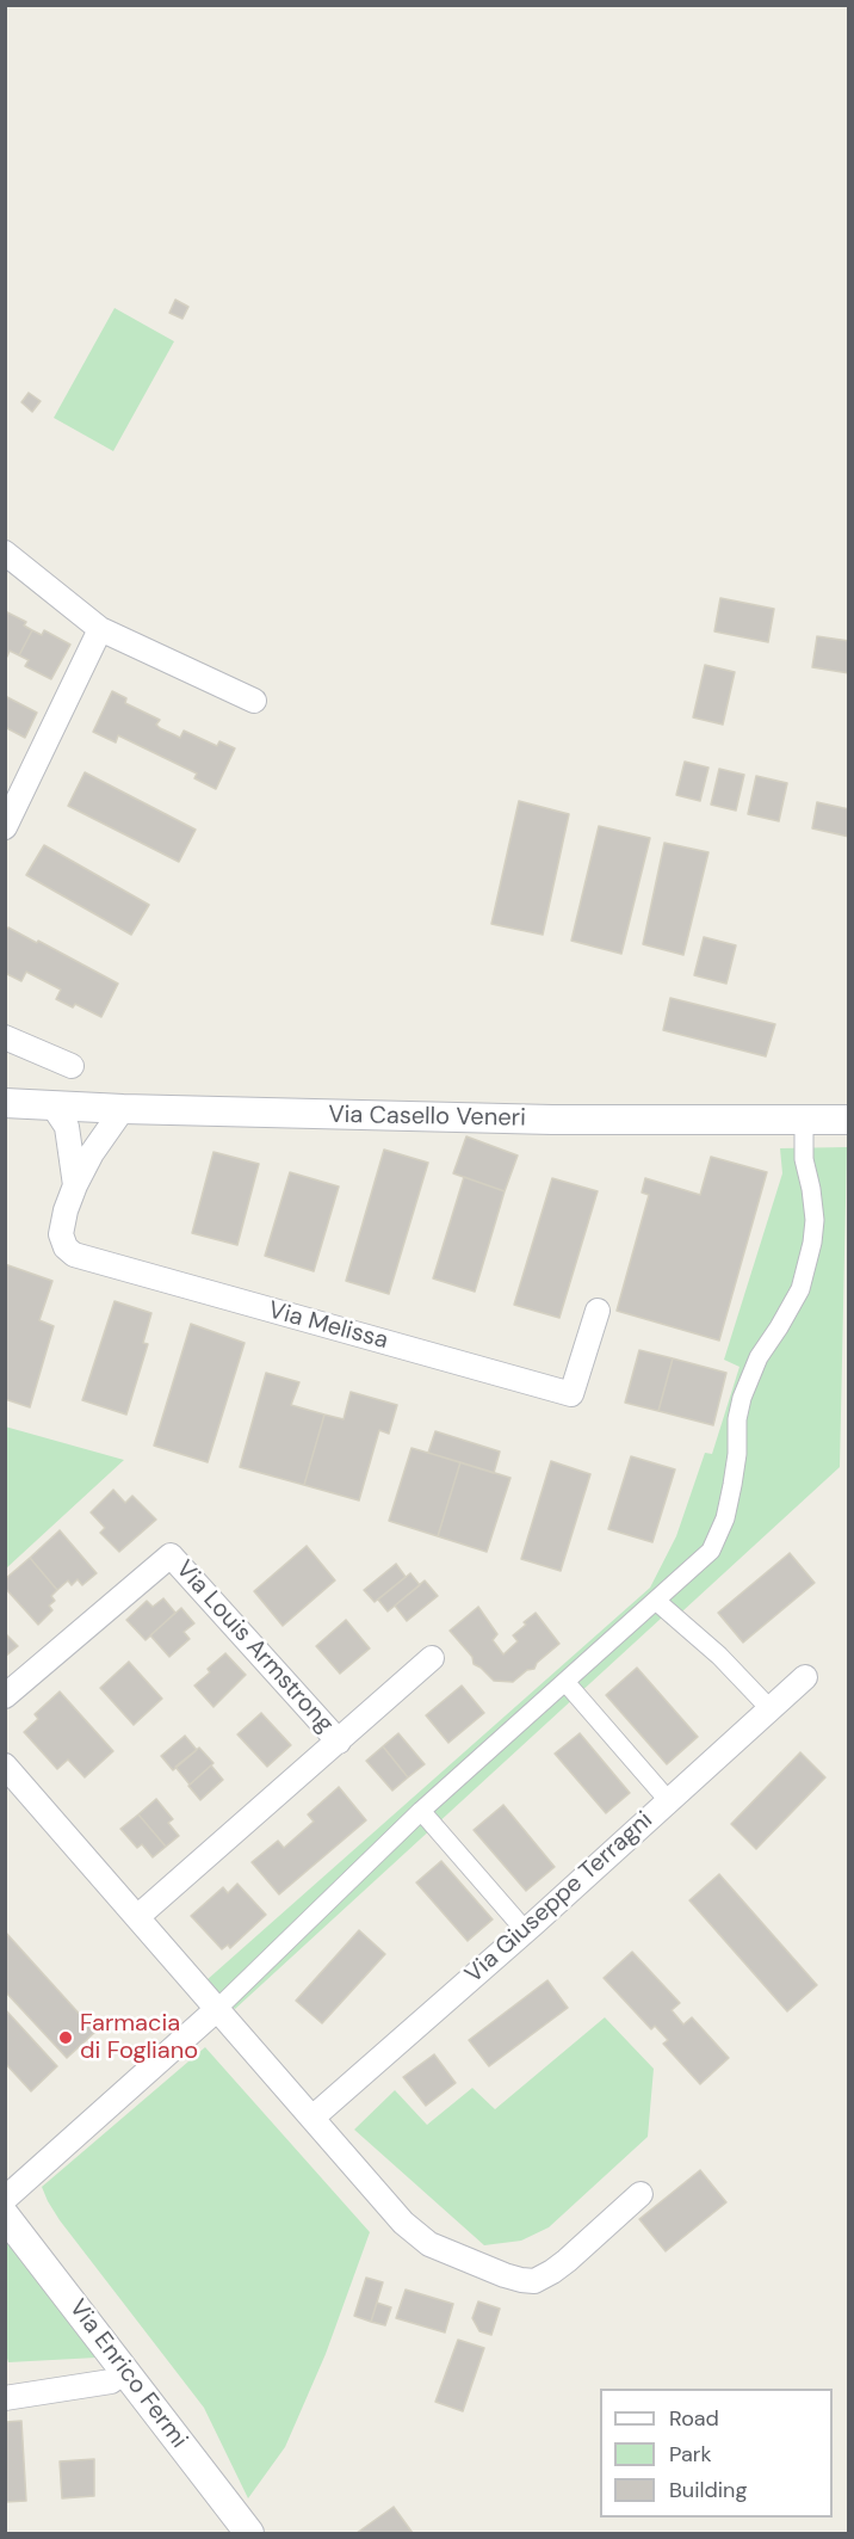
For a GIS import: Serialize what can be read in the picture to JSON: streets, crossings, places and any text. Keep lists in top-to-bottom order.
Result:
{
  "streets": {
    "street": [
      "Via Casello Veneri",
      "Via Melissa",
      "Via Louis Armstrong",
      "Via Giuseppe Terragni",
      "Via Enrico Fermi"
    ]
  },
  "crossings": [
    ["Via Casello Veneri", "Via Melissa"]
  ],
  "places": ["Farmacia di Fogliano"],
  "legend": ["Road", "Park", "Building"]
}
